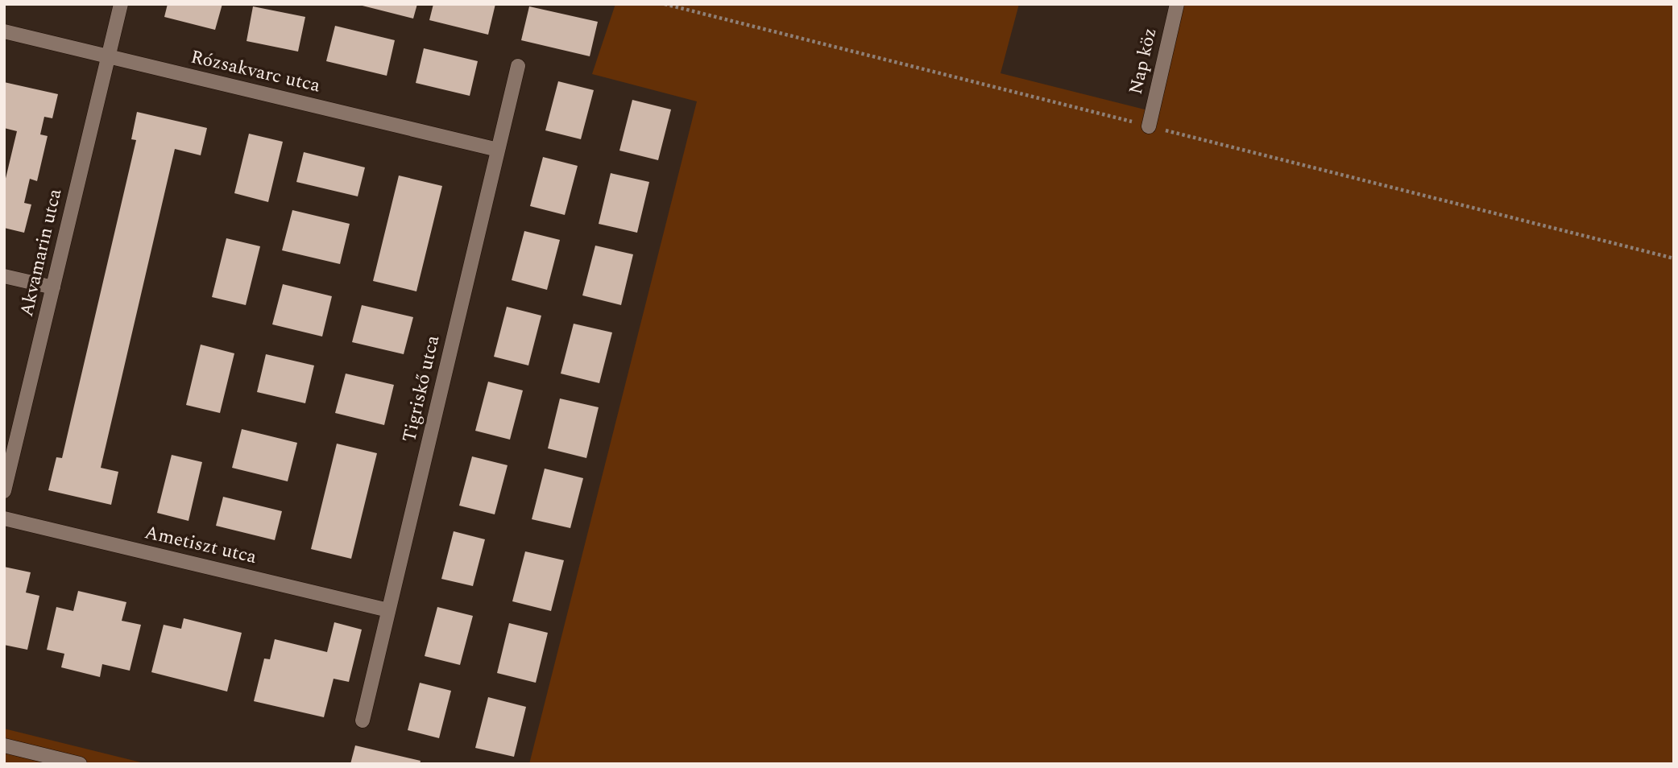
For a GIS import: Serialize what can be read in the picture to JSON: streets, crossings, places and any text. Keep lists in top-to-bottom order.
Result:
{
  "streets": {
    "street": [
      "Nap köz",
      "Rózsakvarc utca",
      "Akvamarin utca",
      "Tigriskő utca",
      "Ametiszt utca"
    ]
  },
  "crossings": [
    ["Rózsakvarc utca", "Akvamarin utca"],
    ["Rózsakvarc utca", "Tigriskő utca"],
    ["Tigriskő utca", "Ametiszt utca"]
  ]
}
